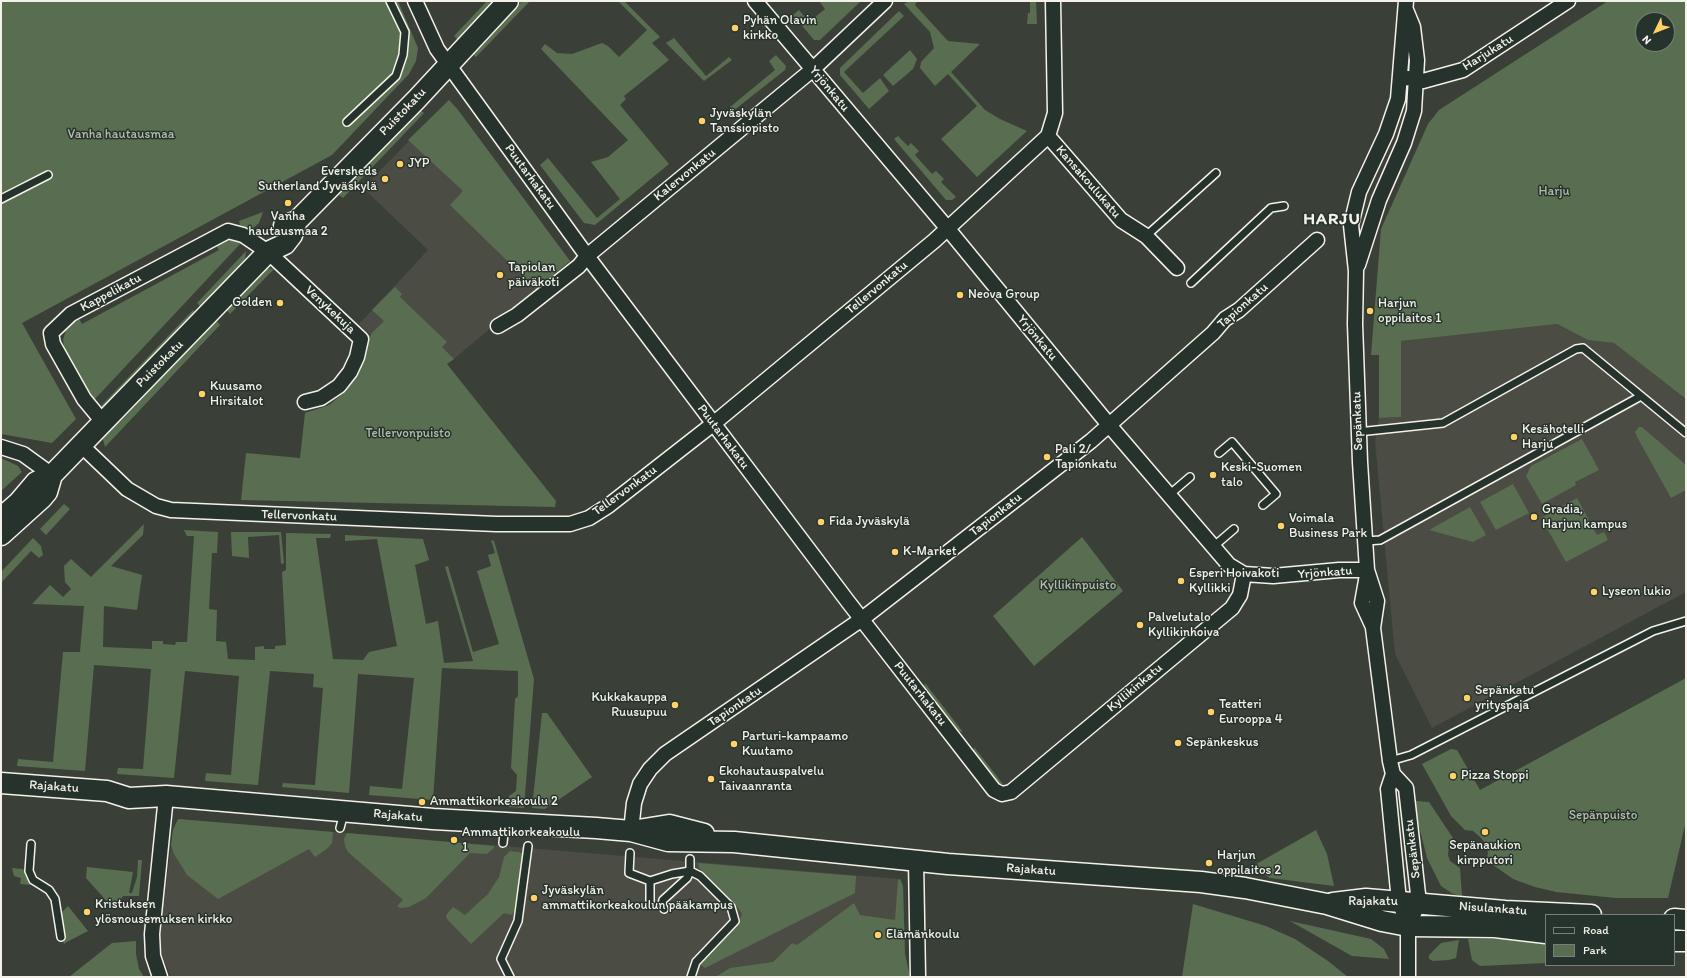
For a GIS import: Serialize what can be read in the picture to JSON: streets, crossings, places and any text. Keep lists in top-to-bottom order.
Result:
{
  "streets": {
    "main road": ["Puistokatu", "Rajakatu", "Nisulankatu"],
    "street": [
      "Harjukatu",
      "Yrjönkatu",
      "Kalervonkatu",
      "Puutarhakatu",
      "Kansakoulukatu",
      "Tellervonkatu",
      "Kappelikatu",
      "Tapionkatu",
      "Venykekuja",
      "Sepänkatu",
      "Kyllikinkatu"
    ]
  },
  "crossings": [
    ["Harjukatu", "Sepänkatu"],
    ["Yrjönkatu", "Kalervonkatu"],
    ["Yrjönkatu", "Tellervonkatu"],
    ["Yrjönkatu", "Tapionkatu"],
    ["Yrjönkatu", "Sepänkatu"],
    ["Yrjönkatu", "Kyllikinkatu"],
    ["Puistokatu", "Puutarhakatu"],
    ["Puistokatu", "Tellervonkatu"],
    ["Puistokatu", "Kappelikatu"],
    ["Puistokatu", "Venykekuja"],
    ["Kalervonkatu", "Puutarhakatu"],
    ["Puutarhakatu", "Tellervonkatu"],
    ["Puutarhakatu", "Tapionkatu"],
    ["Puutarhakatu", "Kyllikinkatu"],
    ["Kansakoulukatu", "Tellervonkatu"],
    ["Kappelikatu", "Venykekuja"],
    ["Tapionkatu", "Rajakatu"],
    ["Sepänkatu", "Rajakatu"],
    ["Sepänkatu", "Nisulankatu"],
    ["Rajakatu", "Nisulankatu"]
  ],
  "districts": ["HARJU"],
  "parks": [
    "Vanha hautausmaa",
    "Harju",
    "Tellervonpuisto",
    "Kyllikinpuisto",
    "Sepänpuisto"
  ],
  "places": [
    "Pyhän Olavin kirkko",
    "Jyväskylän Tanssiopisto",
    "JYP",
    "Eversheds Sutherland Jyväskylä",
    "Vanha hautausmaa 2",
    "Tapiolan päiväkoti",
    "Neova Group",
    "Golden",
    "Harjun oppilaitos 1",
    "Kuusamo Hirsitalot",
    "Kesähotelli Harju",
    "Pali 2/ Tapionkatu",
    "Keski-Suomen talo",
    "Gradia, Harjun kampus",
    "Fida Jyväskylä",
    "Voimala Business Park",
    "K-Market",
    "Esperi Hoivakoti Kyllikki",
    "Lyseon lukio",
    "Palvelutalo Kyllikinhoiva",
    "Sepänkatu yrityspaja",
    "Kukkakauppa Ruusupuu",
    "Teatteri Eurooppa 4",
    "Sepänkeskus",
    "Parturi-kampaamo Kuutamo",
    "Pizza Stoppi",
    "Ekohautauspalvelu Taivaanranta",
    "Ammattikorkeakoulu 2",
    "Sepänaukion kirpputori",
    "Ammattikorkeakoulu 1",
    "Harjun oppilaitos 2",
    "Jyväskylän ammattikorkeakoulun pääkampus",
    "Kristuksen ylösnousemuksen kirkko",
    "Elämänkoulu"
  ],
  "legend": ["Road", "Park"],
  "north": "bottom left"
}
